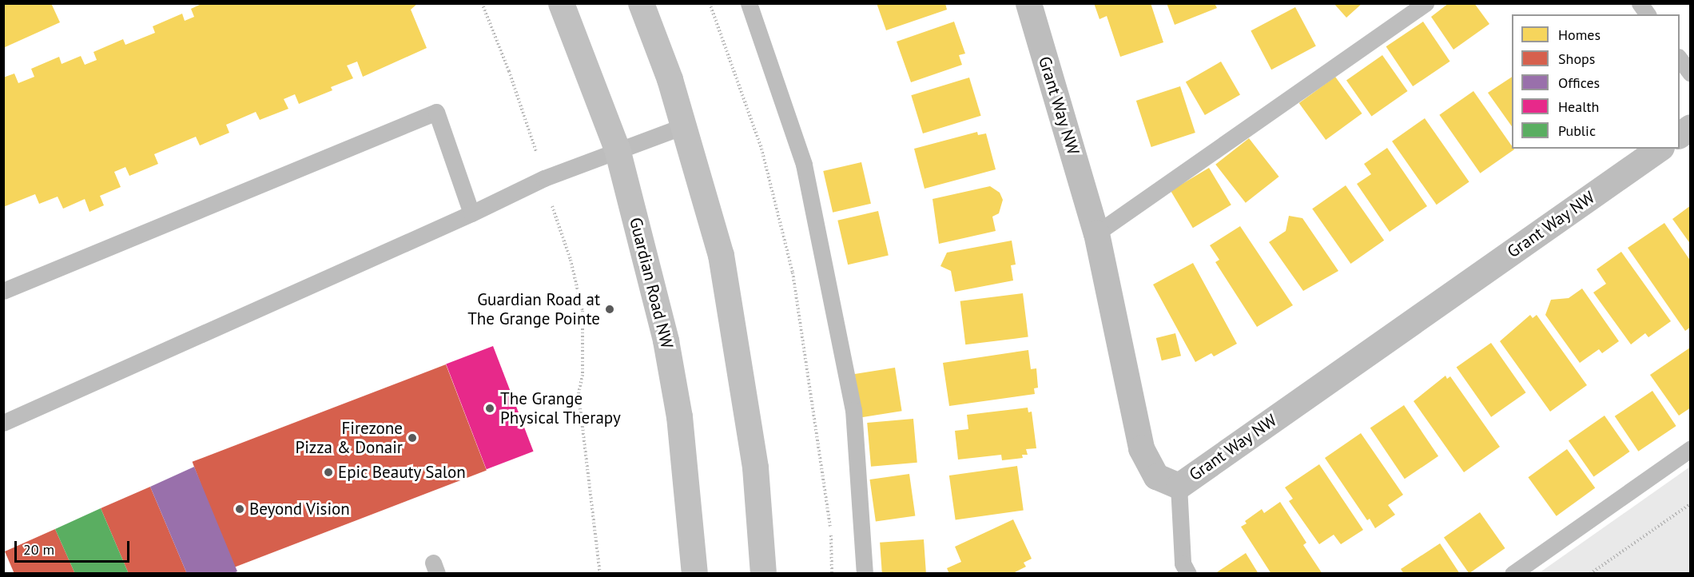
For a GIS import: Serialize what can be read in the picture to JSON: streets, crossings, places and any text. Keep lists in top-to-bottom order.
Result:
{
  "streets": {
    "main road": ["Guardian Road NW"],
    "street": ["Grant Way NW"]
  },
  "places": [
    "Guardian Road at The Grange Pointe",
    "The Grange Physical Therapy",
    "Firezone Pizza & Donair",
    "Epic Beauty Salon",
    "Beyond Vision"
  ],
  "legend": [
    "Homes",
    "Shops",
    "Offices",
    "Health",
    "Public"
  ],
  "scale_bar": "20 m"
}
